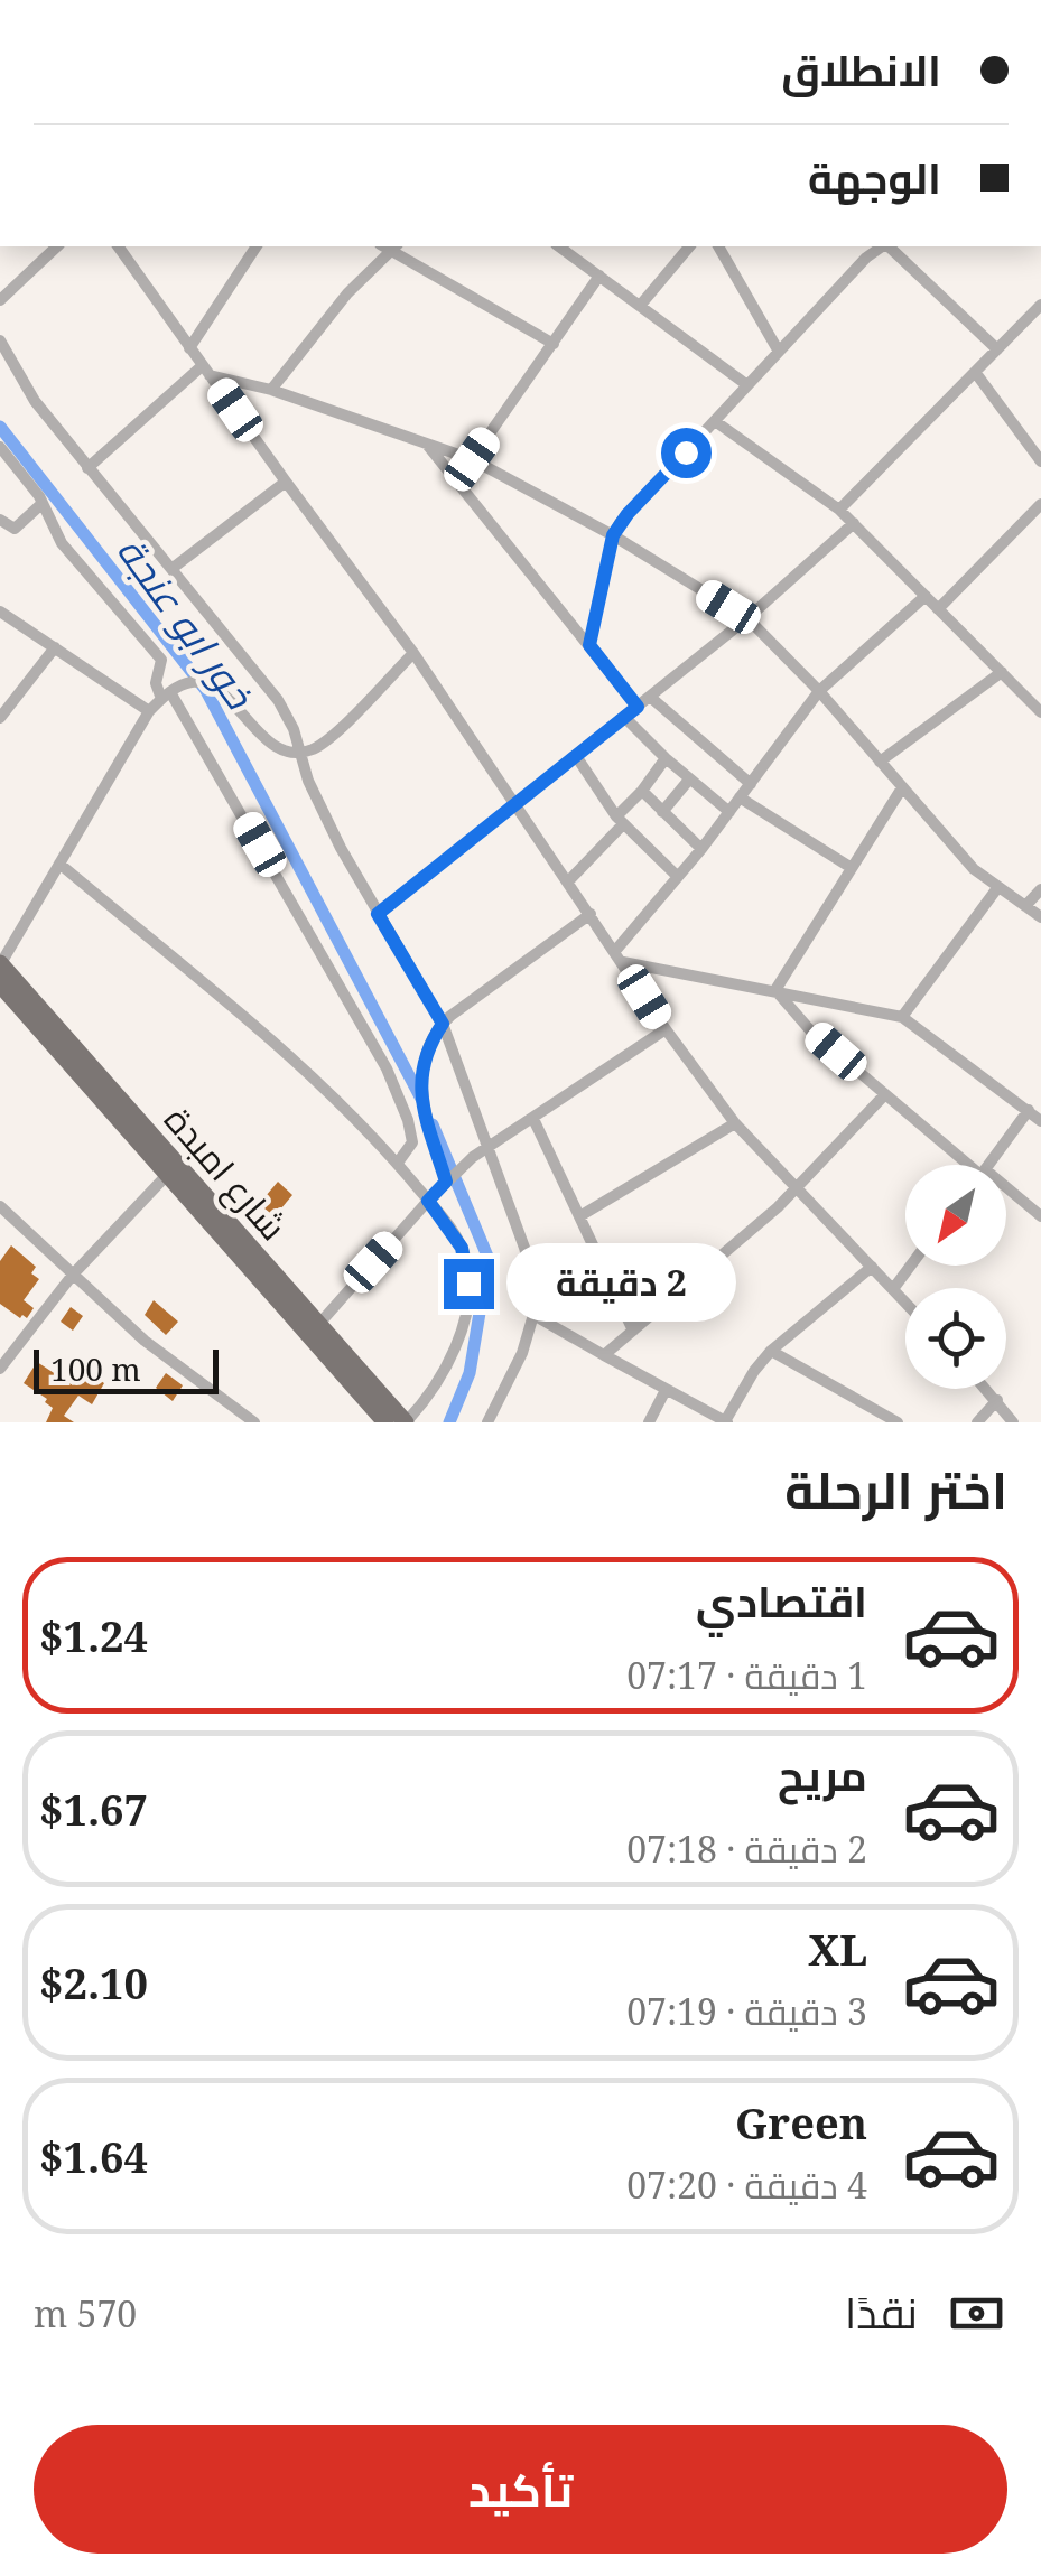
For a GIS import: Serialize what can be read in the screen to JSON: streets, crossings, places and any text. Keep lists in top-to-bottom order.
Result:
{
  "streets": {
    "main road": ["شارع امبدة"]
  },
  "water": ["خور ابو عنجة"],
  "scale_bar": "100 m",
  "north": "bottom left",
  "page": {
    "banner": ["الانطلاق", "الوجهة"],
    "bubble": "2 دقيقة",
    "scale": "100 m",
    "heading": "اختر الرحلة",
    "list": [
      {
        "name": "اقتصادي",
        "note": "1 دقيقة · 07:17",
        "value": "$1.24"
      },
      {
        "name": "مريح",
        "note": "2 دقيقة · 07:18",
        "value": "$1.67"
      },
      {
        "name": "XL",
        "note": "3 دقيقة · 07:19",
        "value": "$2.10"
      },
      {
        "name": "Green",
        "note": "4 دقيقة · 07:20",
        "value": "$1.64"
      }
    ],
    "pay": ["نقدًا", "570 m"],
    "buttons": "تأكيد"
  }
}
